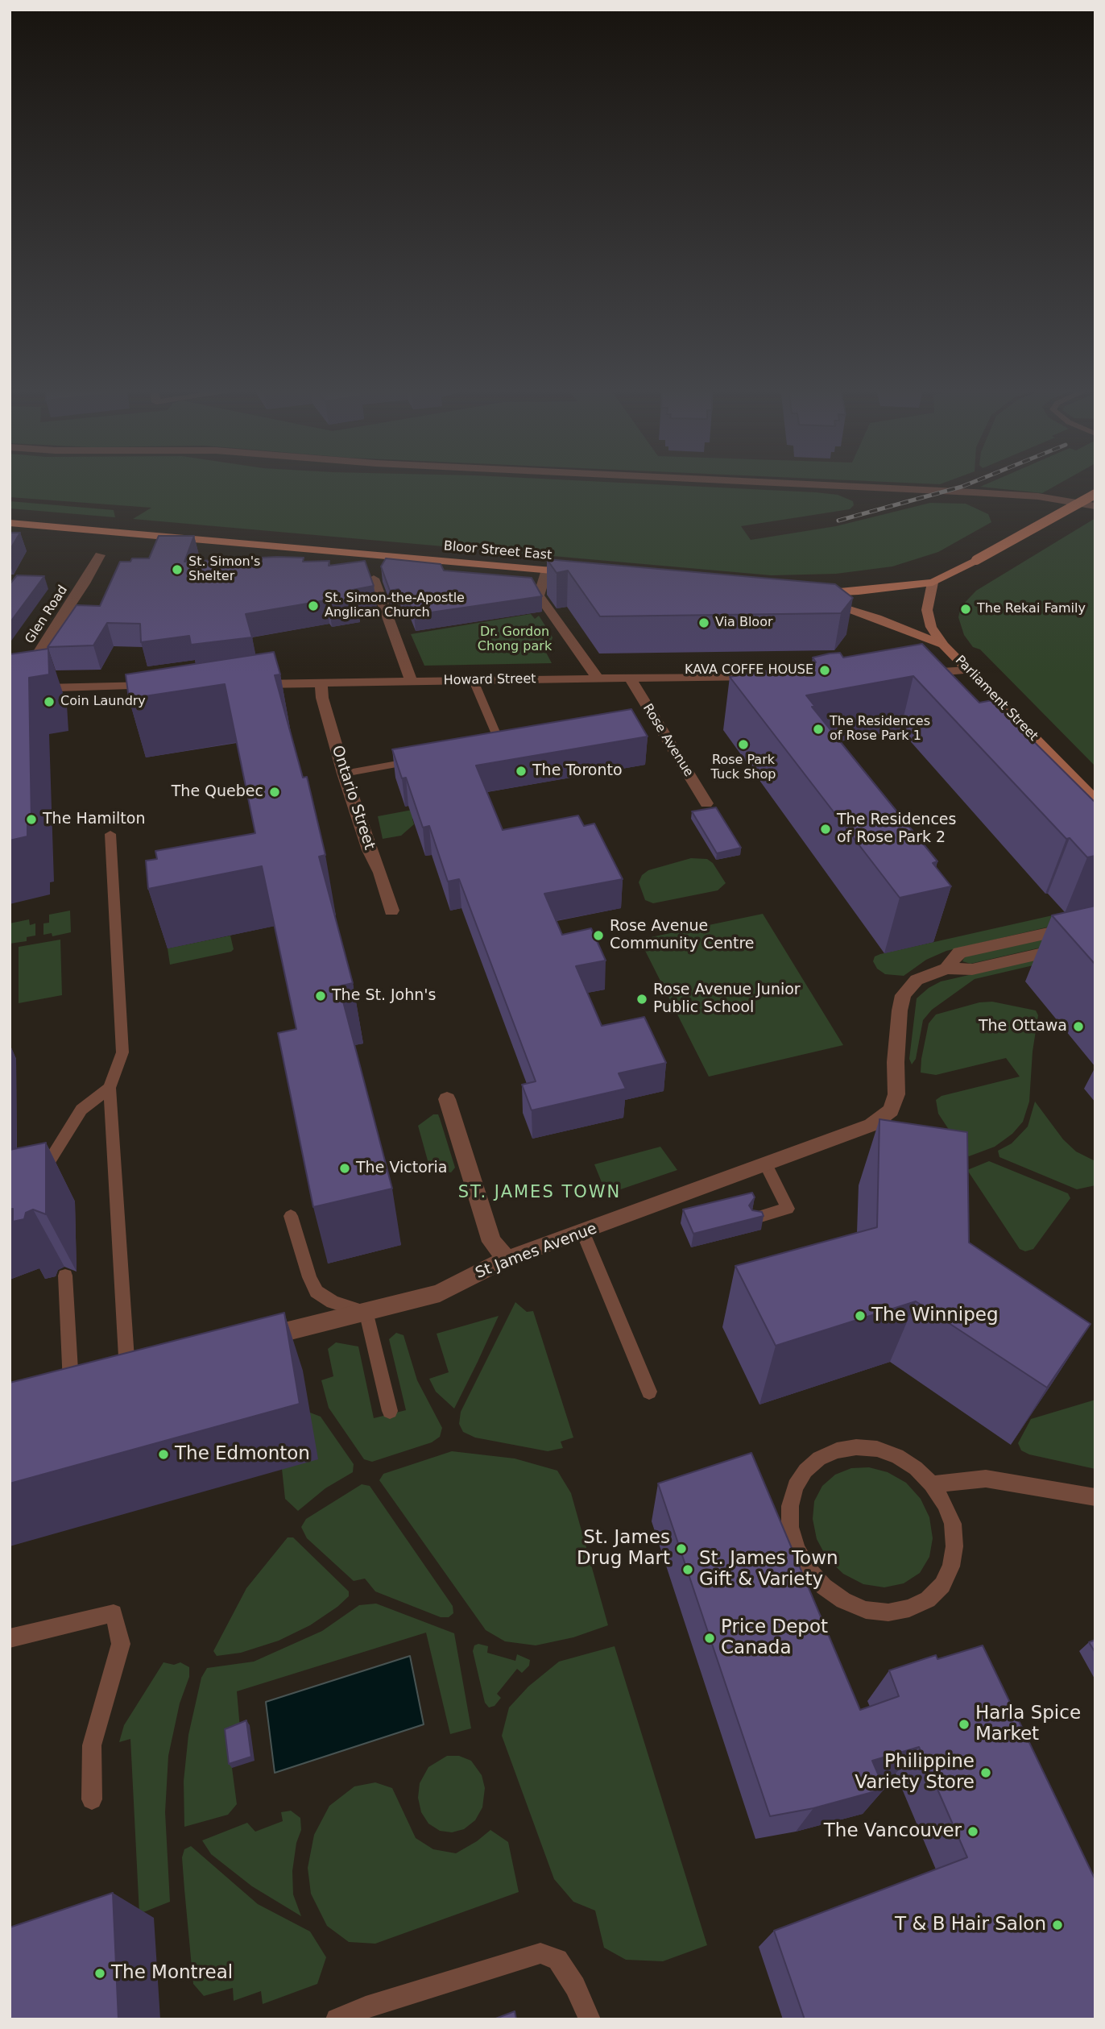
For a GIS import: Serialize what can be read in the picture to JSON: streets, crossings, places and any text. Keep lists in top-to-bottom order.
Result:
{
  "streets": {
    "main road": ["Bloor Street East", "Parliament Street"],
    "street": [
      "Glen Road",
      "Howard Street",
      "Rose Avenue",
      "Ontario Street",
      "St James Avenue"
    ]
  },
  "crossings": [
    ["Howard Street", "Rose Avenue"],
    ["Howard Street", "Ontario Street"]
  ],
  "districts": ["ST. JAMES TOWN"],
  "parks": ["Dr. Gordon Chong park"],
  "places": [
    "St. Simon's Shelter",
    "St. Simon-the-Apostle Anglican Church",
    "The Rekai Family",
    "Via Bloor",
    "KAVA COFFE HOUSE",
    "Coin Laundry",
    "The Residences of Rose Park 1",
    "Rose Park Tuck Shop",
    "The Toronto",
    "The Quebec",
    "The Hamilton",
    "The Residences of Rose Park 2",
    "Rose Avenue Community Centre",
    "The St. John's",
    "Rose Avenue Junior Public School",
    "The Ottawa",
    "The Victoria",
    "The Winnipeg",
    "The Edmonton",
    "St. James Drug Mart",
    "St. James Town Gift & Variety",
    "Price Depot Canada",
    "Harla Spice Market",
    "Philippine Variety Store",
    "The Vancouver",
    "T & B Hair Salon",
    "The Montreal"
  ]
}
